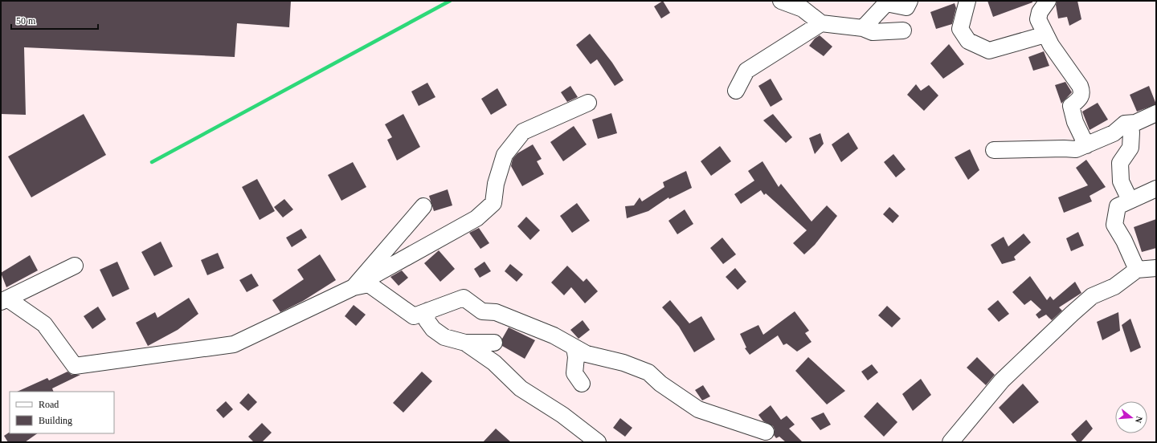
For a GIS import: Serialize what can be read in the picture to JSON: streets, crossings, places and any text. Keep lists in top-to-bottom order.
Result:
{
  "legend": ["Road", "Building"],
  "scale_bar": "50 m",
  "north": "right"
}
